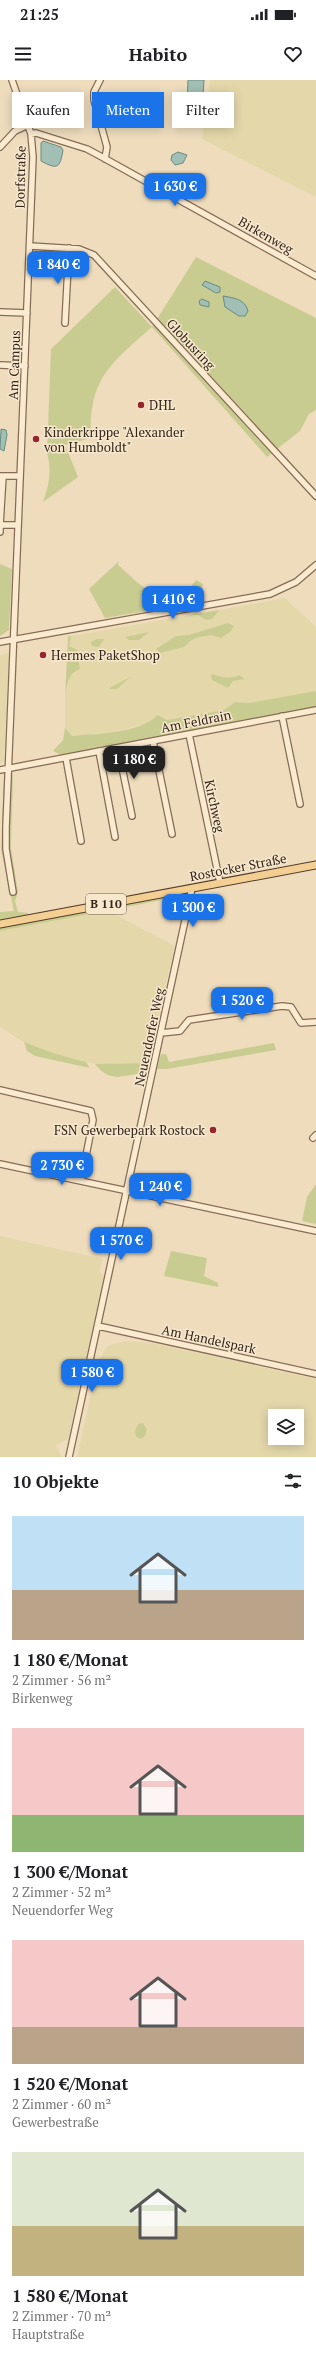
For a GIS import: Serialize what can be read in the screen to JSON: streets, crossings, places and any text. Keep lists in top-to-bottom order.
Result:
{
  "streets": {
    "main road": ["Rostocker Straße", "B 110"],
    "street": [
      "Dorfstraße",
      "Birkenweg",
      "Globusring",
      "Am Campus",
      "Am Feldrain",
      "Kirchweg",
      "Neuendorfer Weg",
      "Am Handelspark"
    ]
  },
  "crossings": [
    ["Dorfstraße", "Birkenweg"],
    ["Dorfstraße", "Globusring"],
    ["Dorfstraße", "Am Campus"],
    ["Am Campus", "Am Feldrain"],
    ["Am Feldrain", "Kirchweg"],
    ["Kirchweg", "Rostocker Straße"],
    ["Rostocker Straße", "Neuendorfer Weg"],
    ["Neuendorfer Weg", "Am Handelspark"]
  ],
  "places": [
    "DHL",
    "Kinderkrippe \"Alexander von Humboldt\"",
    "Hermes PaketShop",
    "FSN Gewerbepark Rostock"
  ],
  "page": {
    "status": "21:25",
    "header": "Habito",
    "chip": ["Kaufen", "Mieten", "Filter"],
    "price": [
      "1 630 €",
      "1 840 €",
      "1 410 €",
      "1 180 €",
      "1 300 €",
      "1 520 €",
      "2 730 €",
      "1 240 €",
      "1 570 €",
      "1 580 €"
    ],
    "heading": "10 Objekte",
    "list": [
      {
        "name": "1 180 €/Monat",
        "note": "2 Zimmer · 56 m² · Birkenweg"
      },
      {
        "name": "1 300 €/Monat",
        "note": "2 Zimmer · 52 m² · Neuendorfer Weg"
      },
      {
        "name": "1 520 €/Monat",
        "note": "2 Zimmer · 60 m² · Gewerbestraße"
      },
      {
        "name": "1 580 €/Monat",
        "note": "2 Zimmer · 70 m² · Hauptstraße"
      }
    ]
  }
}
